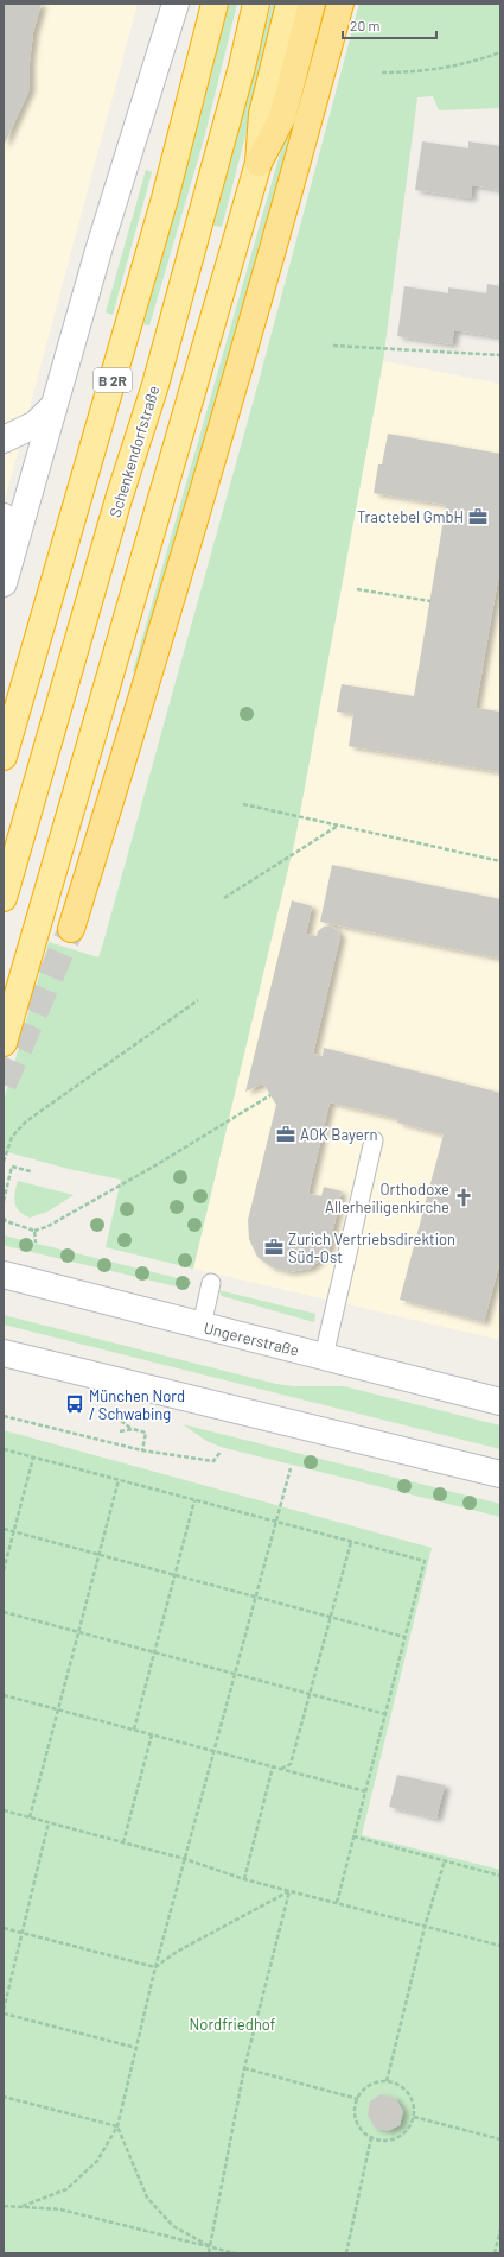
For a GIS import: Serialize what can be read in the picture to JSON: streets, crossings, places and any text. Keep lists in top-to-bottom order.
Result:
{
  "streets": {
    "highway": ["B 2R", "Schenkendorfstraße"],
    "main road": ["Ungererstraße"]
  },
  "parks": ["Nordfriedhof"],
  "places": {
    "office": ["Tractebel GmbH", "AOK Bayern", "Zurich Vertriebsdirektion Süd-Ost"],
    "church": ["Orthodoxe Allerheiligenkirche"],
    "bus stop": ["München Nord / Schwabing"]
  },
  "scale_bar": "20 m"
}
